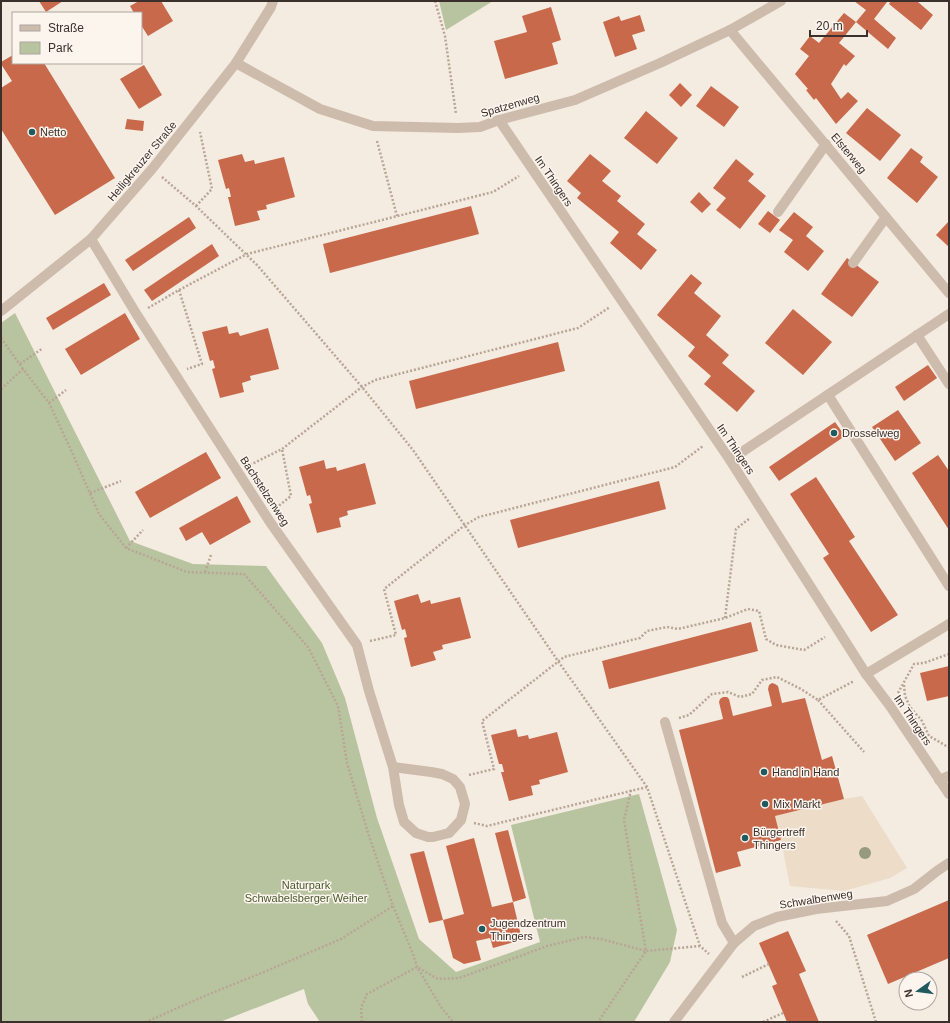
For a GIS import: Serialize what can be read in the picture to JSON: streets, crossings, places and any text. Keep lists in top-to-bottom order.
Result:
{
  "streets": {
    "street": [
      "Spatzenweg",
      "Elsterweg",
      "Heiligkreuzer Straße",
      "Im Thingers",
      "Bachstelzenweg",
      "Schwalbenweg"
    ]
  },
  "crossings": [
    ["Spatzenweg", "Elsterweg"],
    ["Spatzenweg", "Heiligkreuzer Straße"],
    ["Spatzenweg", "Im Thingers"],
    ["Heiligkreuzer Straße", "Bachstelzenweg"]
  ],
  "parks": ["Naturpark Schwabelsberger Weiher"],
  "places": [
    "Netto",
    "Drosselweg",
    "Hand in Hand",
    "Mix Markt",
    "Bürgertreff Thingers",
    "Jugendzentrum Thingers"
  ],
  "legend": ["Straße", "Park"],
  "scale_bar": "20 m",
  "north": "left"
}
